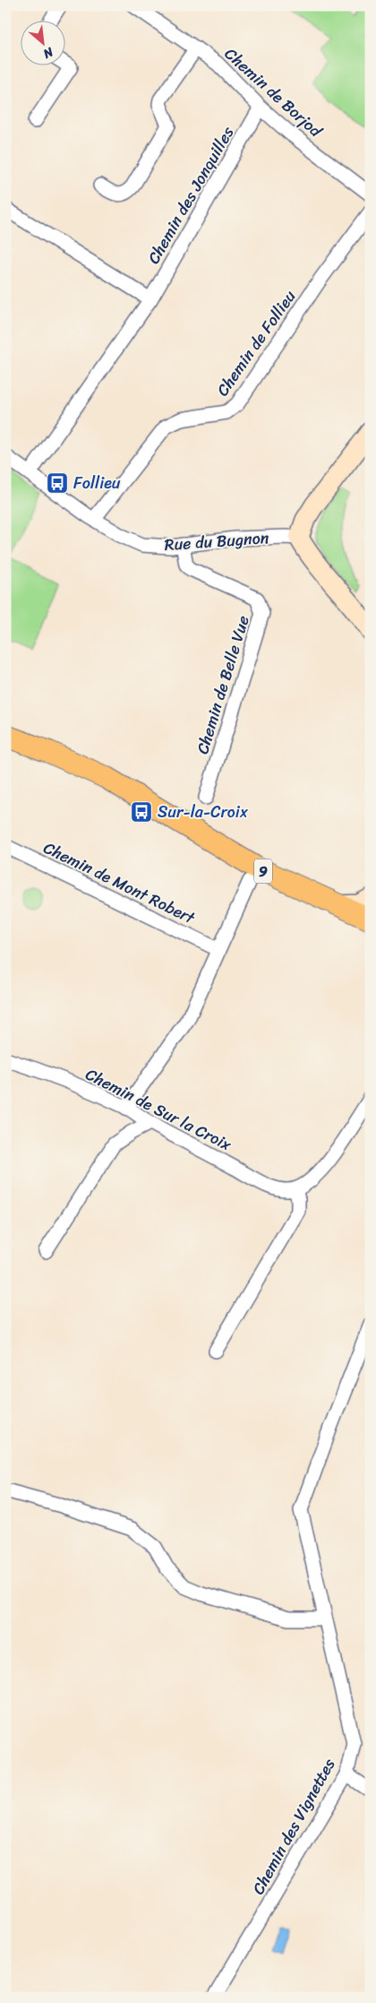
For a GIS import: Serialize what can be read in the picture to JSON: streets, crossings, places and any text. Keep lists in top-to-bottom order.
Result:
{
  "streets": {
    "main road": ["9"],
    "street": [
      "Chemin de Borjod",
      "Chemin des Jonquilles",
      "Chemin de Follieu",
      "Rue du Bugnon",
      "Chemin de Belle Vue",
      "Chemin de Mont Robert",
      "Chemin de Sur la Croix",
      "Chemin des Vignettes"
    ]
  },
  "crossings": [
    ["Chemin de Borjod", "Chemin des Jonquilles"],
    ["Chemin des Jonquilles", "Rue du Bugnon"],
    ["Chemin de Follieu", "Rue du Bugnon"],
    ["Rue du Bugnon", "Chemin de Belle Vue"]
  ],
  "places": {
    "bus stop": ["Follieu", "Sur-la-Croix"]
  },
  "north": "bottom right"
}
